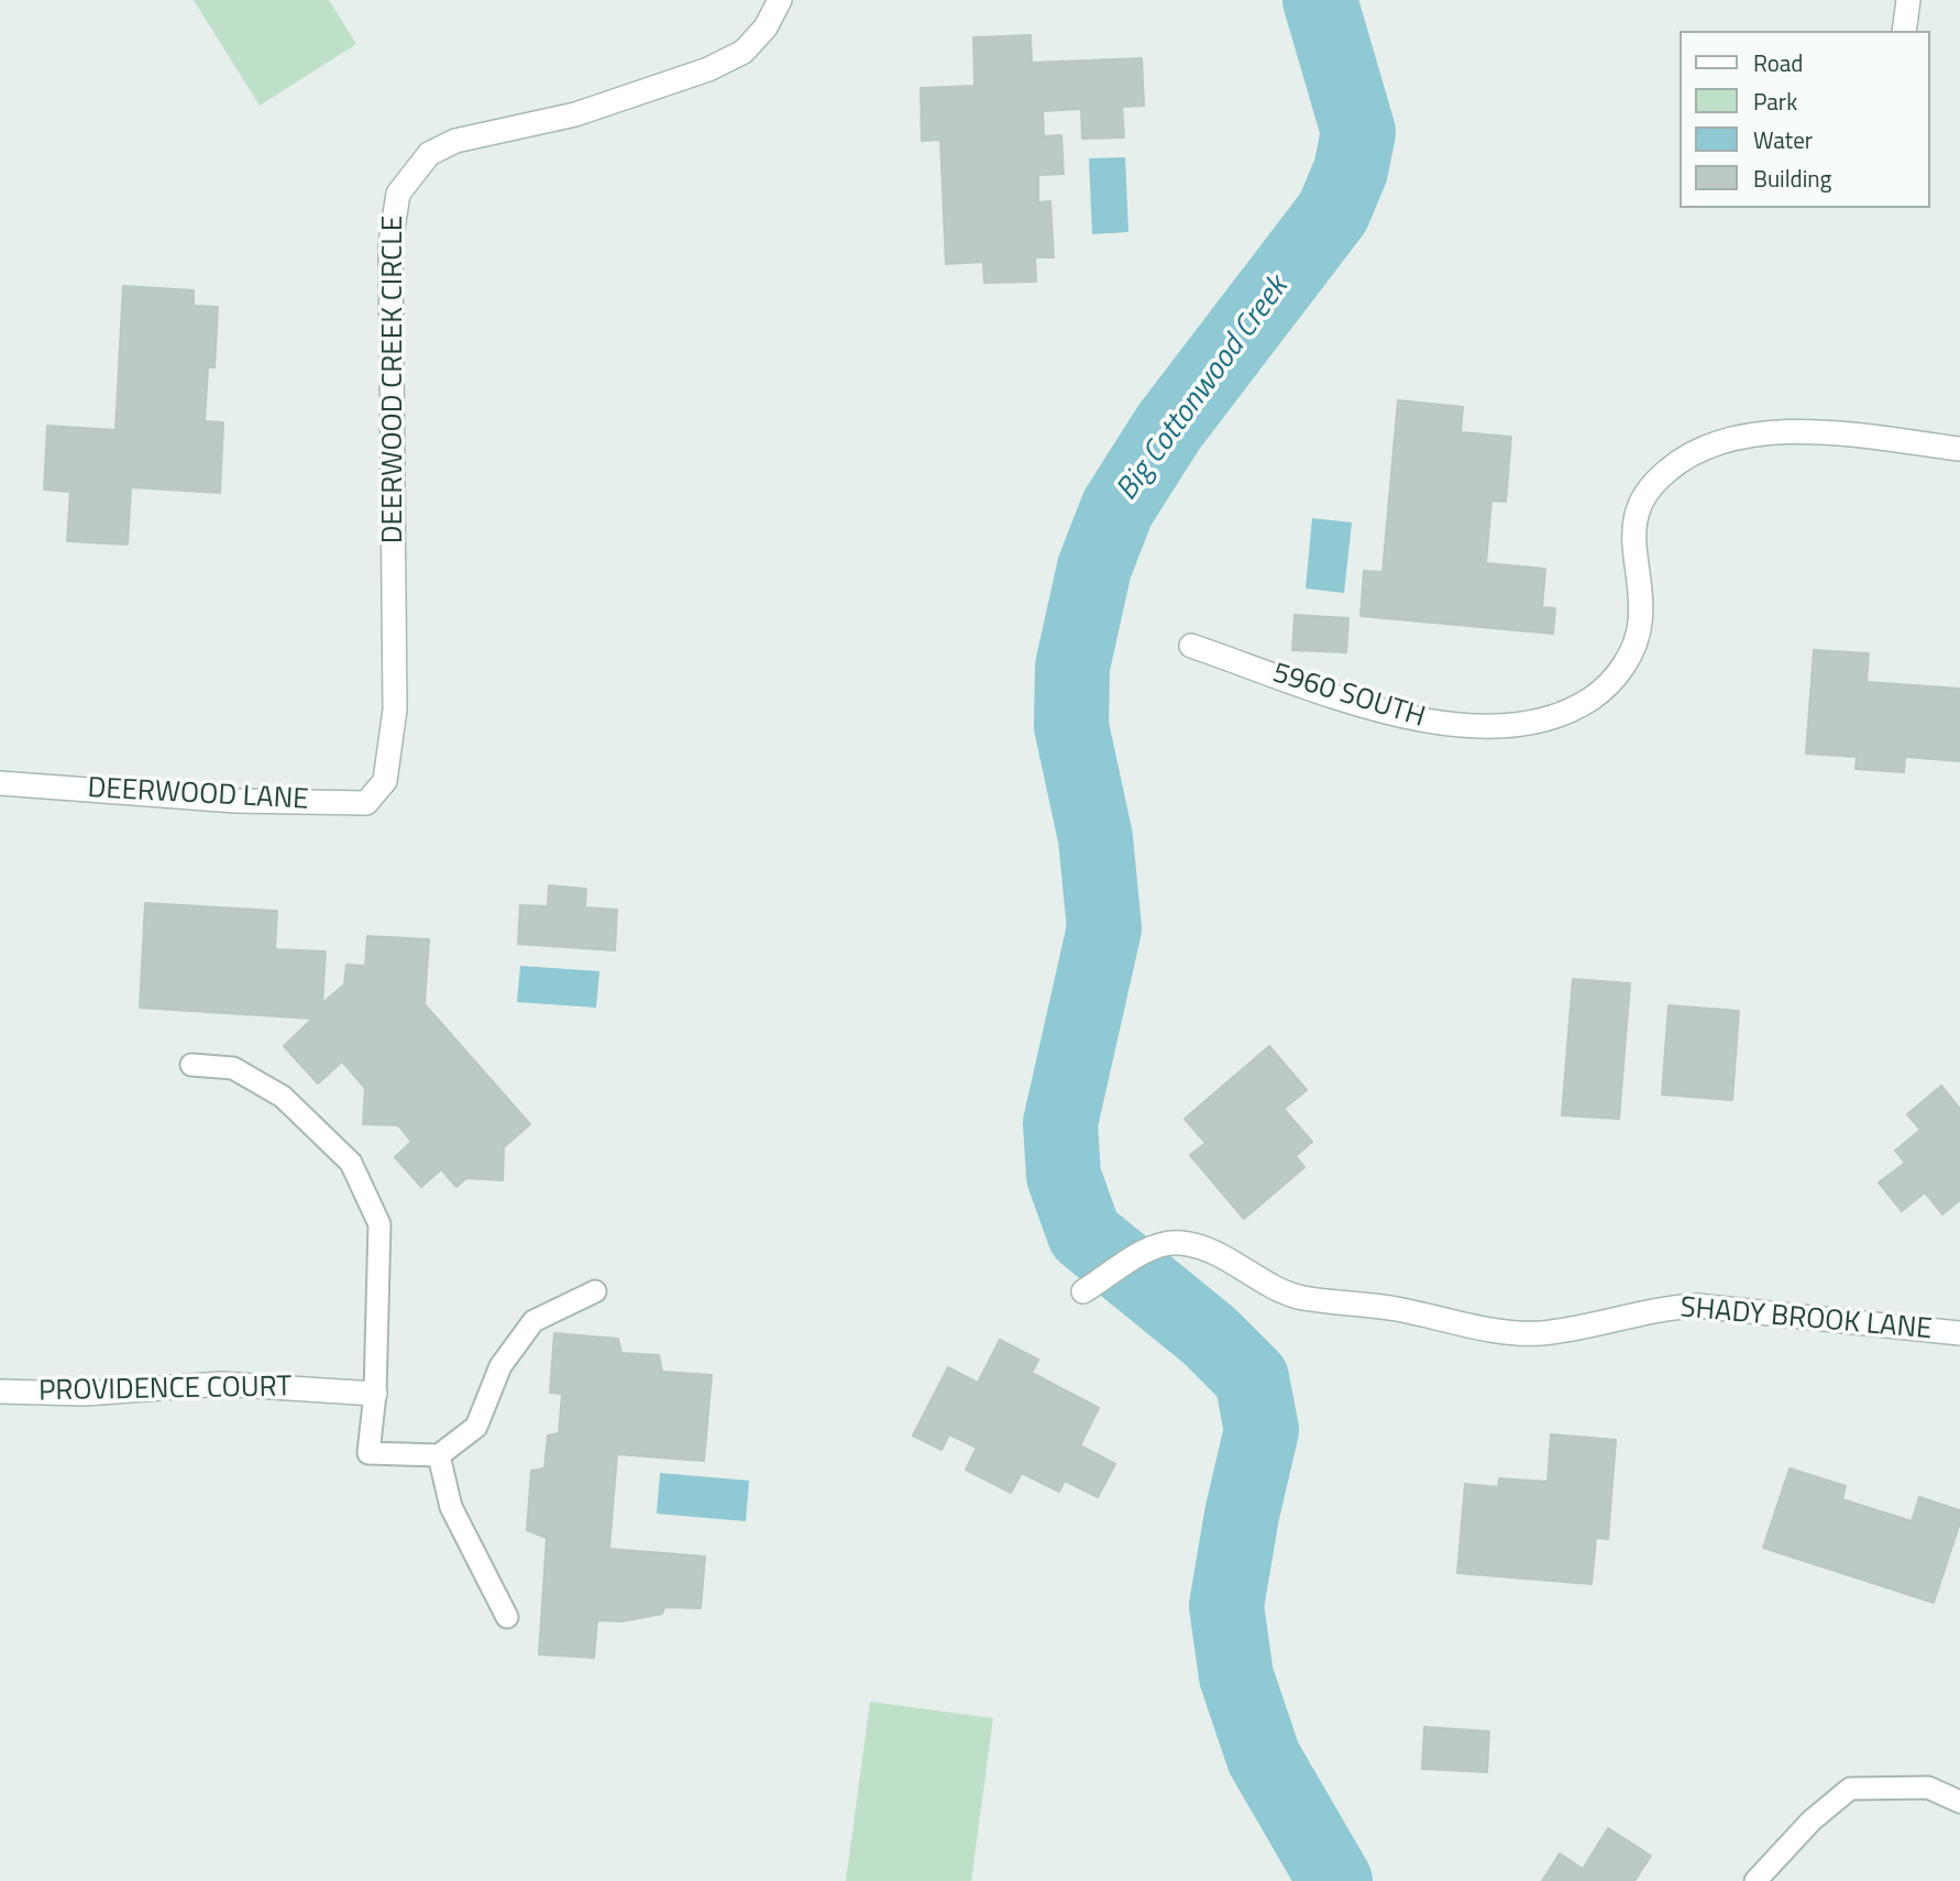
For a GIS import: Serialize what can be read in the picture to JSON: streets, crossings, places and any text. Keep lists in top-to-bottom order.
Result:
{
  "streets": {
    "street": [
      "DEERWOOD CREEK CIRCLE",
      "5960 SOUTH",
      "DEERWOOD LANE",
      "SHADY BROOK LANE",
      "PROVIDENCE COURT"
    ]
  },
  "crossings": [
    ["DEERWOOD CREEK CIRCLE", "DEERWOOD LANE"]
  ],
  "water": ["Big Cottonwood Creek"],
  "legend": [
    "Road",
    "Park",
    "Water",
    "Building"
  ]
}
